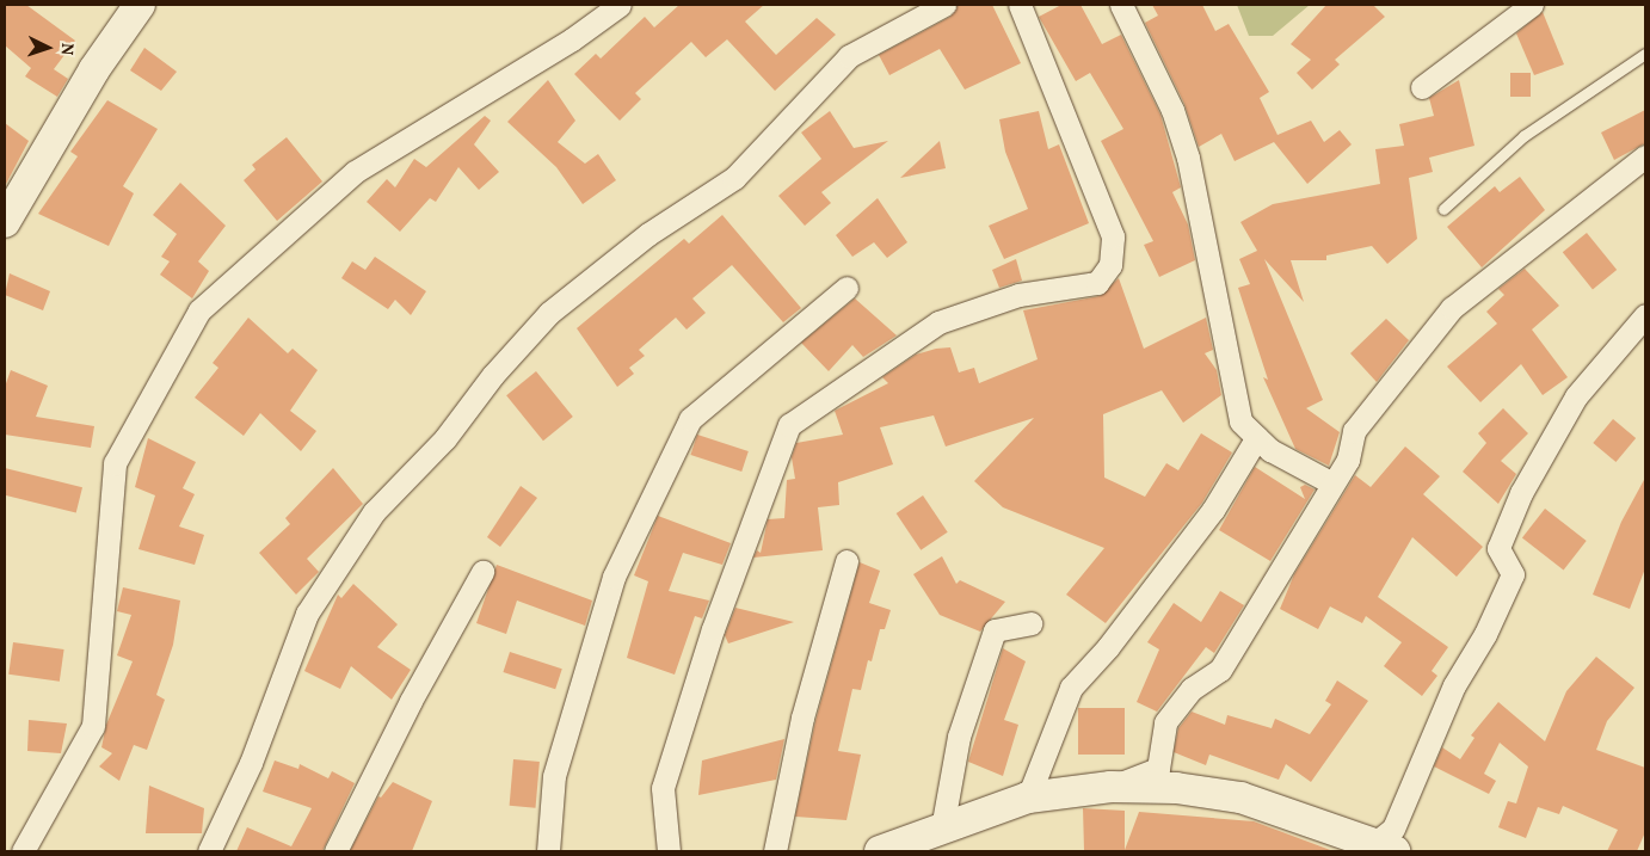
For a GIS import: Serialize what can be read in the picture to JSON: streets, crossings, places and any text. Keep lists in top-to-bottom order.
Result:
{
  "north": "right"
}
